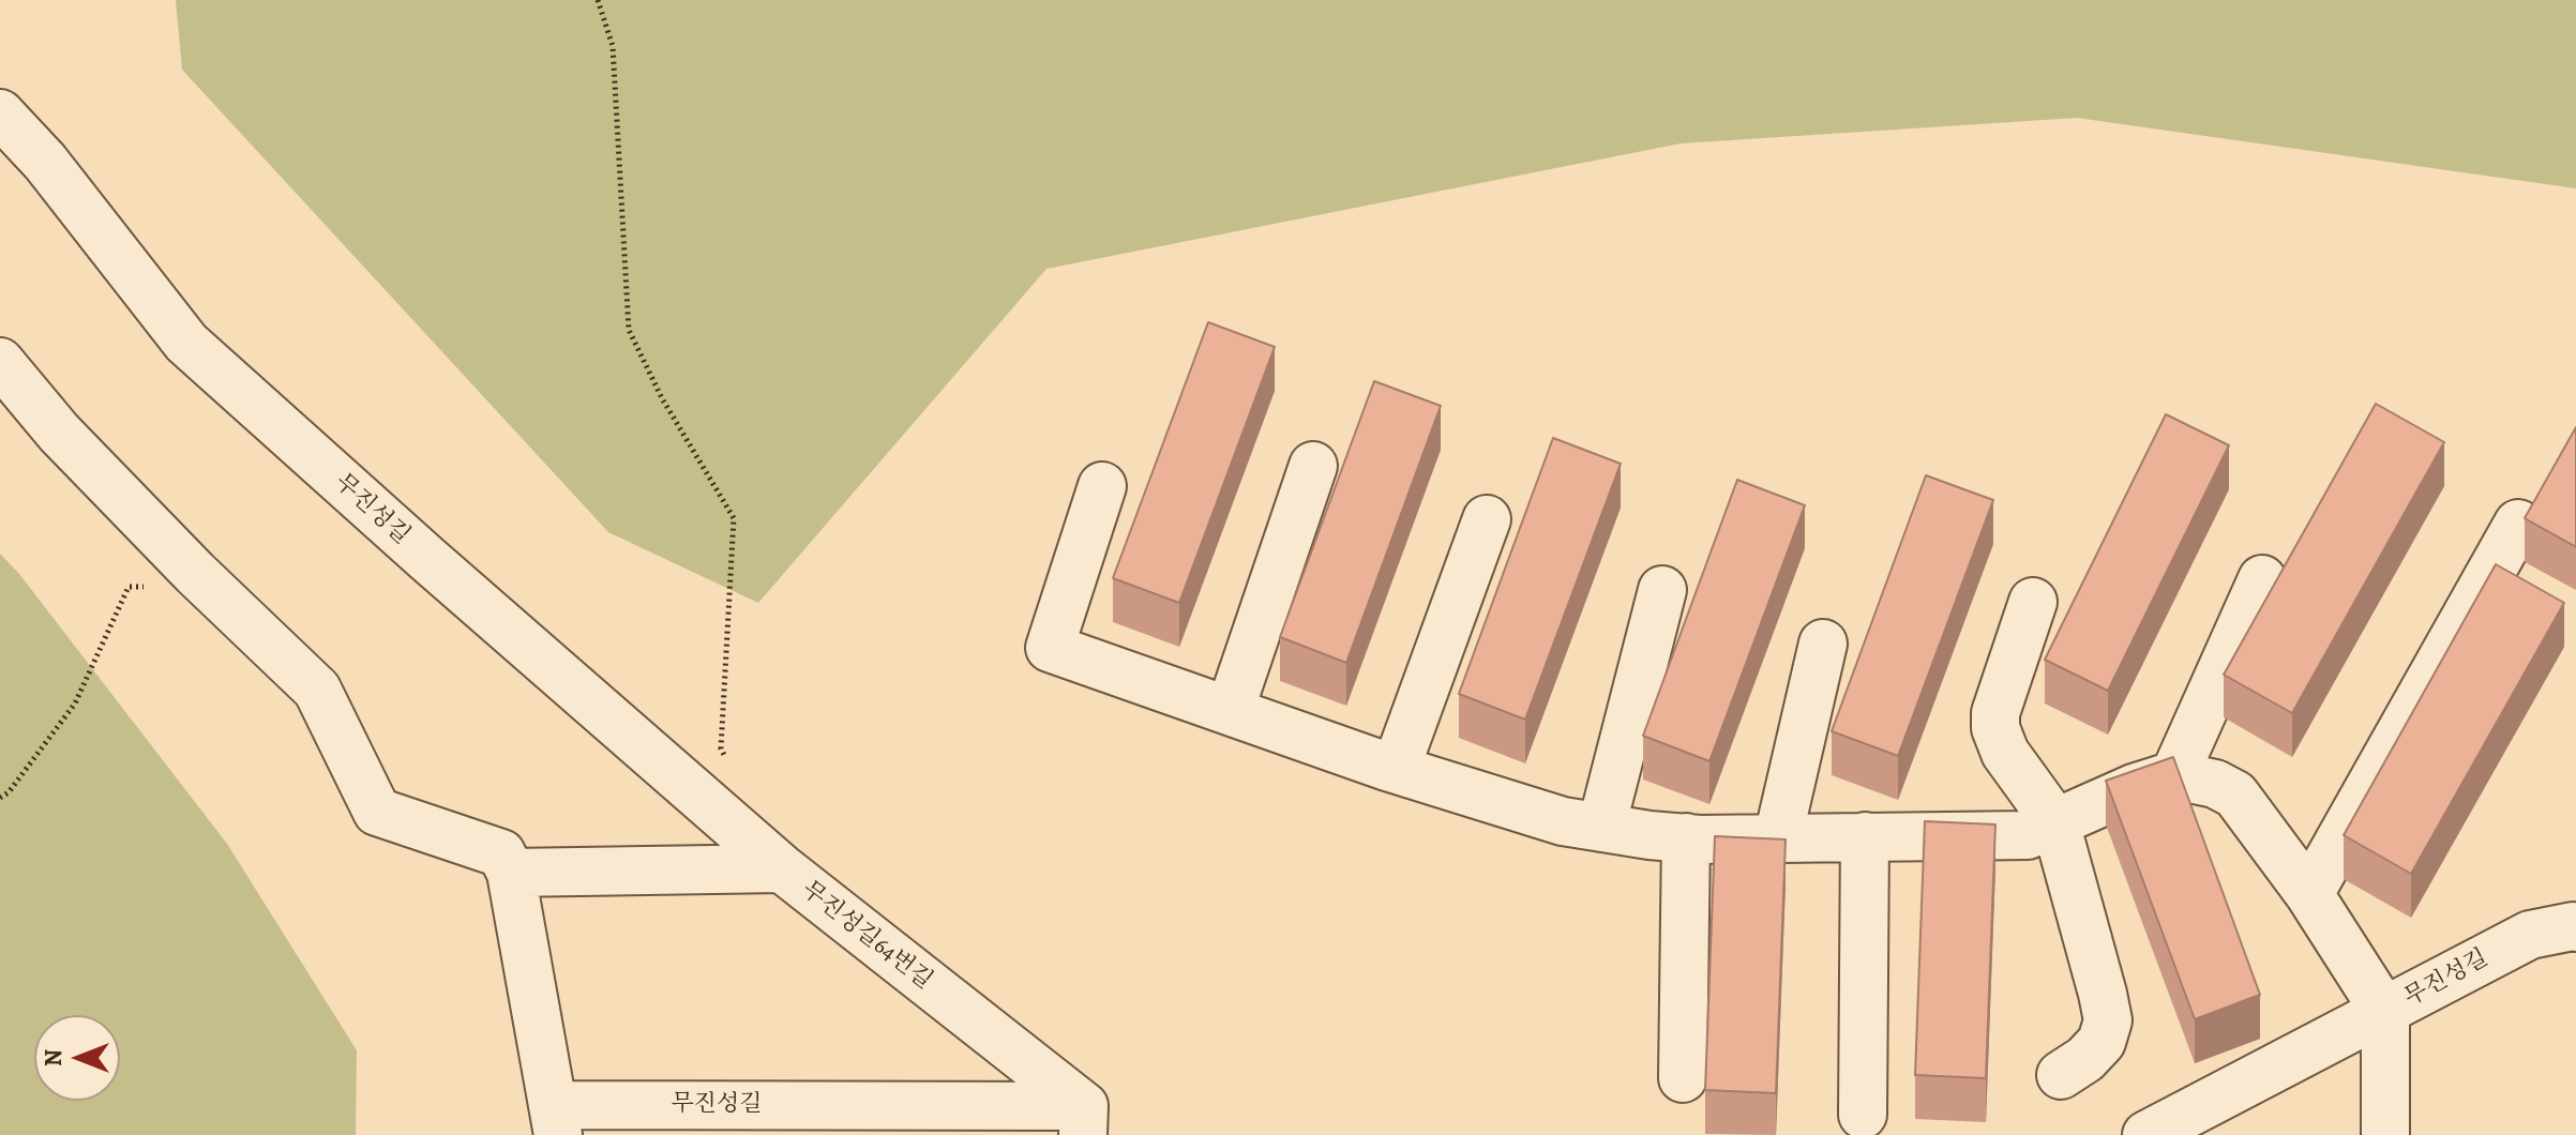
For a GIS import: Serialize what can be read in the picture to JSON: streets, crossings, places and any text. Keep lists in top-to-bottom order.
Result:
{
  "streets": {
    "street": ["무진성길", "무진성길64번길"]
  },
  "crossings": [
    ["무진성길", "무진성길64번길"]
  ],
  "north": "left"
}
